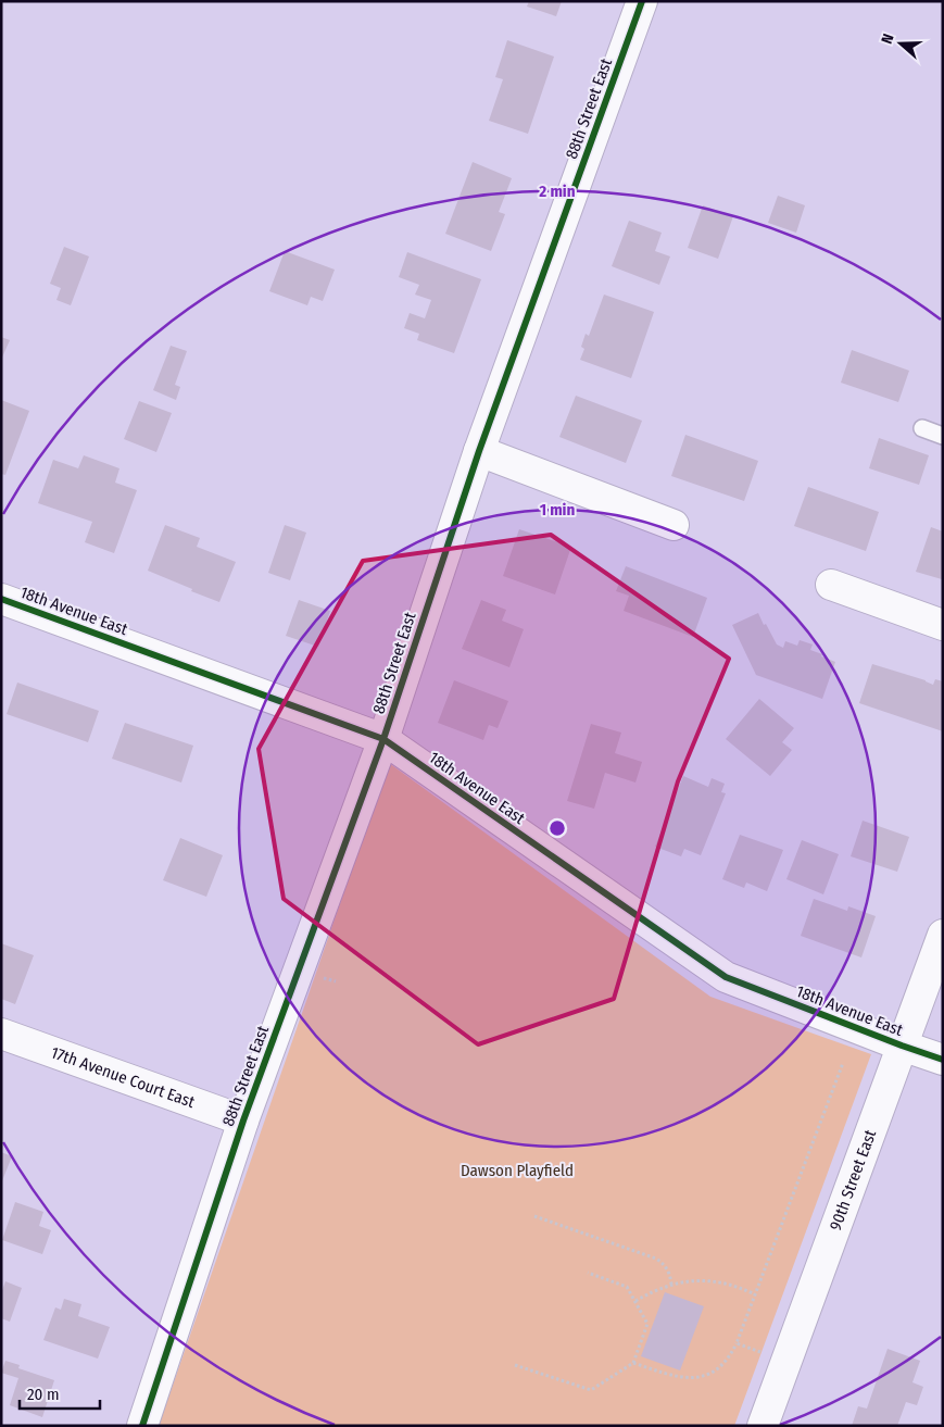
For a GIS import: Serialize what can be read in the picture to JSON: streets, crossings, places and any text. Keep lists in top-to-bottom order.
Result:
{
  "streets": {
    "street": [
      "88th Street East",
      "18th Avenue East",
      "17th Avenue Court East",
      "90th Street East"
    ]
  },
  "crossings": [
    ["88th Street East", "18th Avenue East"],
    ["88th Street East", "17th Avenue Court East"],
    ["18th Avenue East", "90th Street East"]
  ],
  "parks": ["Dawson Playfield"],
  "scale_bar": "20 m",
  "north": "left",
  "rings": ["2 min", "1 min"]
}
